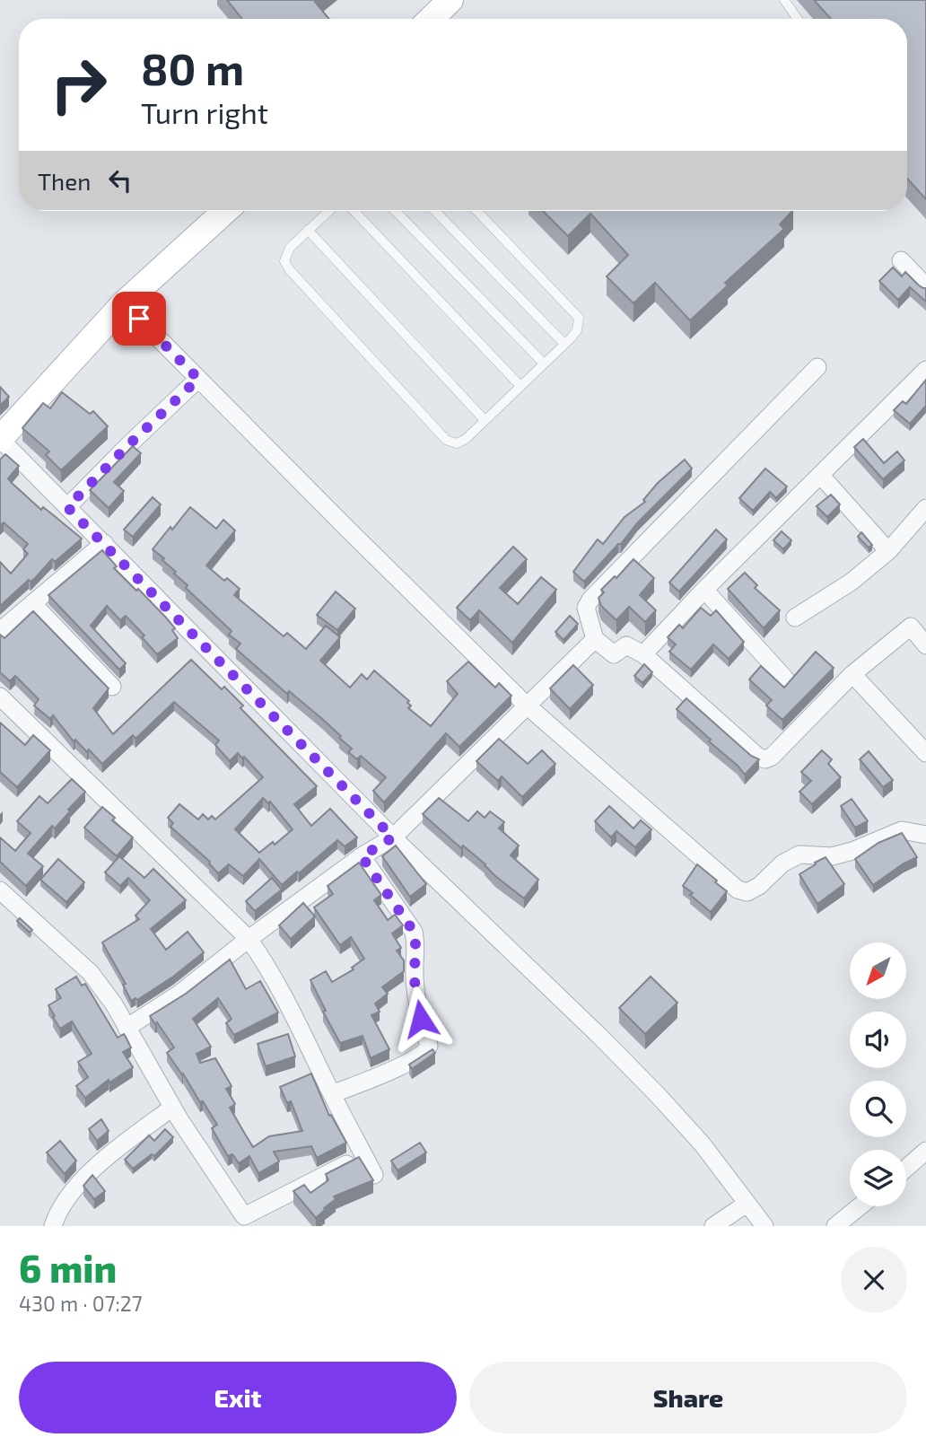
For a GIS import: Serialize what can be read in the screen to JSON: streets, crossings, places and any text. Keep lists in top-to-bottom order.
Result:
{
  "north": "bottom left",
  "page": {
    "turn": ["80 m", "Turn right"],
    "then": "Then",
    "heading": ["6 min", "430 m · 07:27"],
    "buttons": ["Exit", "Share"]
  }
}
